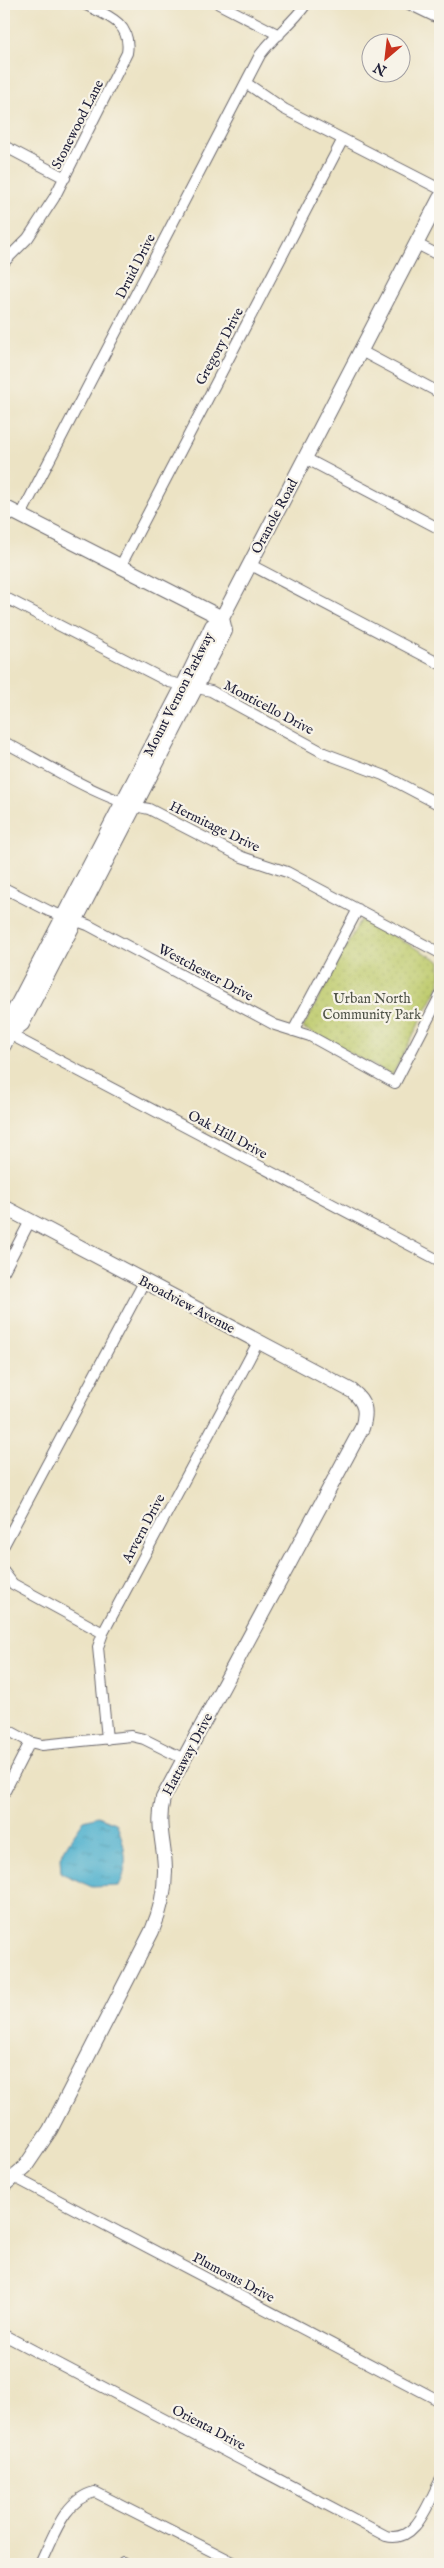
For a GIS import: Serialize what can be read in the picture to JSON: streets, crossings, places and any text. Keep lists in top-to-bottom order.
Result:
{
  "streets": {
    "street": [
      "Stonewood Lane",
      "Druid Drive",
      "Gregory Drive",
      "Oranole Road",
      "Mount Vernon Parkway",
      "Monticello Drive",
      "Hermitage Drive",
      "Westchester Drive",
      "Oak Hill Drive",
      "Broadview Avenue",
      "Arvern Drive",
      "Hattaway Drive",
      "Plumosus Drive",
      "Orienta Drive"
    ]
  },
  "crossings": [
    ["Oranole Road", "Mount Vernon Parkway"],
    ["Mount Vernon Parkway", "Monticello Drive"],
    ["Mount Vernon Parkway", "Hermitage Drive"],
    ["Mount Vernon Parkway", "Westchester Drive"],
    ["Mount Vernon Parkway", "Oak Hill Drive"],
    ["Broadview Avenue", "Arvern Drive"],
    ["Broadview Avenue", "Hattaway Drive"],
    ["Hattaway Drive", "Plumosus Drive"]
  ],
  "parks": ["Urban North Community Park"],
  "north": "bottom left"
}
